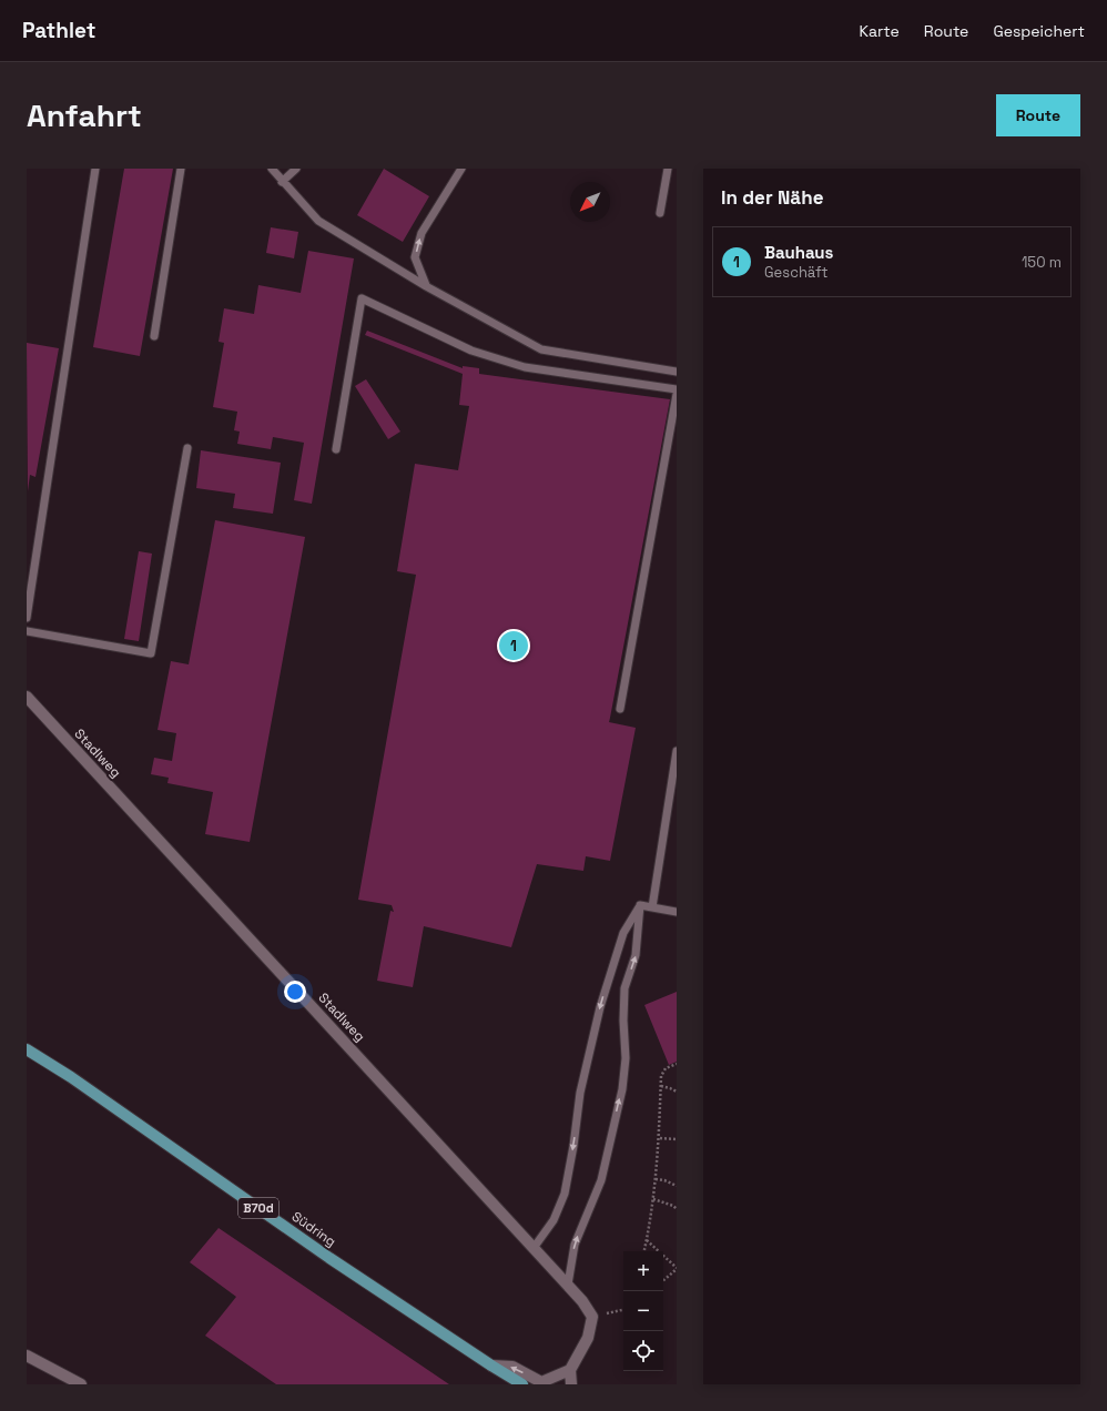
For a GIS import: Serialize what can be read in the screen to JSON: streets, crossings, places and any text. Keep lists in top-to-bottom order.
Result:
{
  "streets": {
    "main road": ["B70d", "Südring"],
    "street": ["Stadlweg"]
  },
  "north": "bottom left",
  "page": {
    "header": "Pathlet",
    "nav": ["Karte", "Route", "Gespeichert"],
    "buttons": "Route",
    "title": "Anfahrt",
    "heading": "In der Nähe",
    "list": [
      {
        "mark": "1",
        "name": "Bauhaus",
        "note": "Geschäft",
        "value": "150 m"
      }
    ],
    "pins": "1",
    "map_buttons": ["+", "−"]
  }
}
